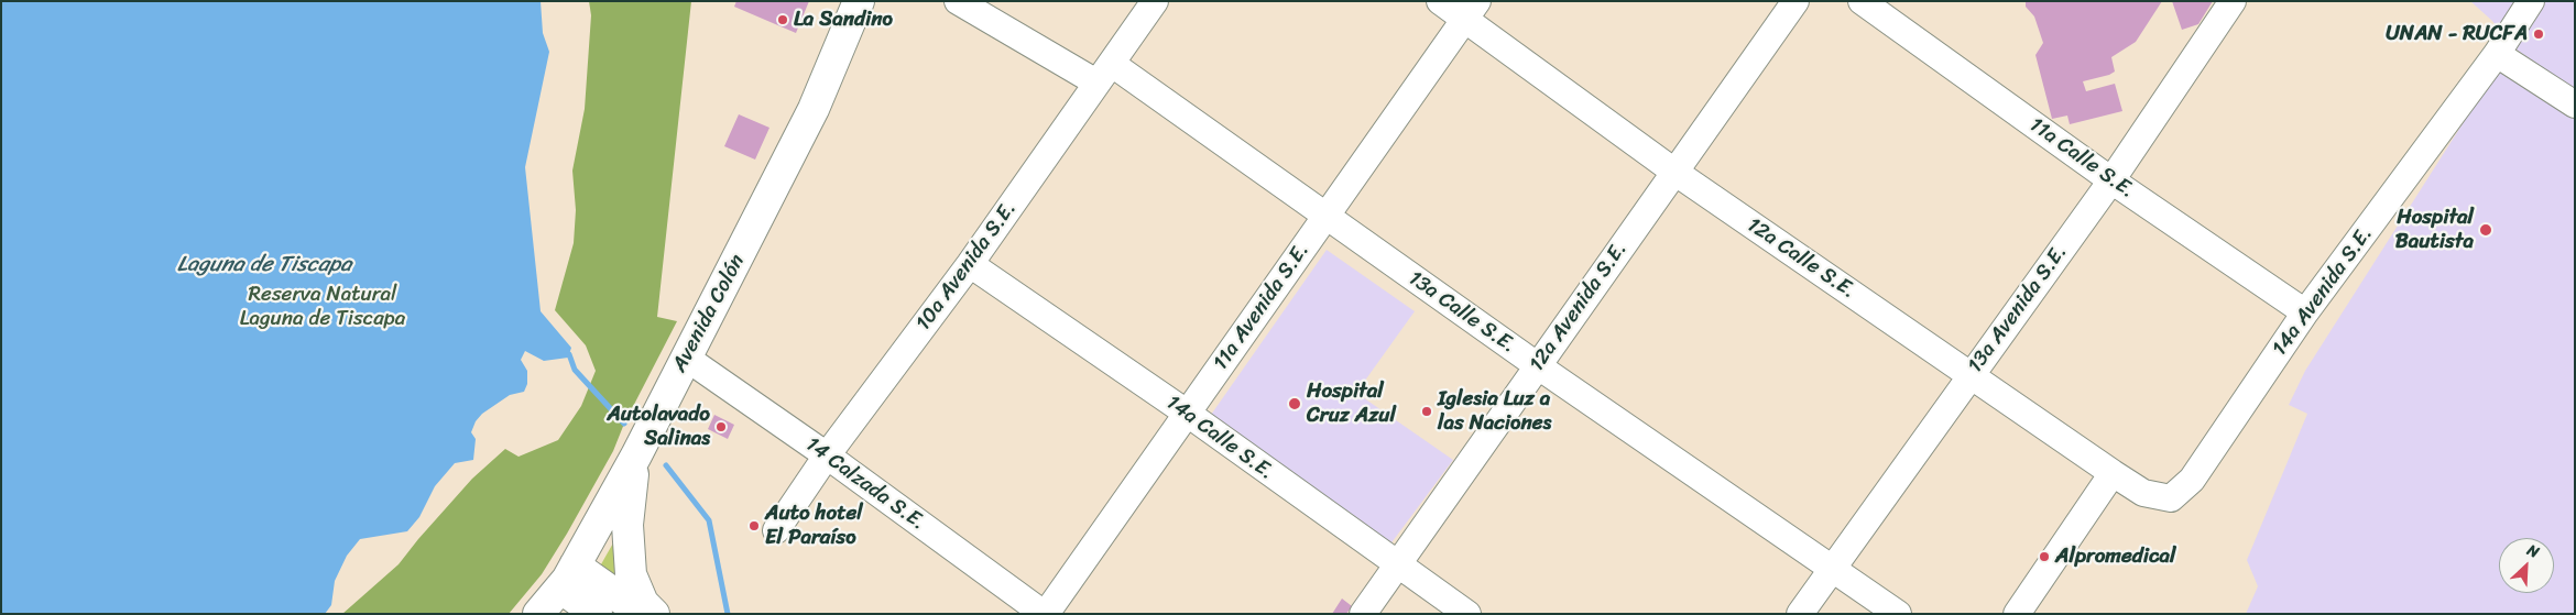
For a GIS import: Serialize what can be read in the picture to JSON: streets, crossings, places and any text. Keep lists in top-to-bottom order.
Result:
{
  "streets": {
    "main road": ["Avenida Colón"],
    "street": [
      "11a Calle S.E.",
      "12a Calle S.E.",
      "10a Avenida S.E.",
      "14a Avenida S.E.",
      "11a Avenida S.E.",
      "12a Avenida S.E.",
      "13a Avenida S.E.",
      "13a Calle S.E.",
      "14a Calle S.E.",
      "14 Calzada S.E."
    ]
  },
  "crossings": [
    ["11a Calle S.E.", "14a Avenida S.E."],
    ["11a Calle S.E.", "13a Avenida S.E."],
    ["12a Calle S.E.", "14a Avenida S.E."],
    ["12a Calle S.E.", "11a Avenida S.E."],
    ["12a Calle S.E.", "12a Avenida S.E."],
    ["12a Calle S.E.", "13a Avenida S.E."],
    ["10a Avenida S.E.", "13a Calle S.E."],
    ["10a Avenida S.E.", "14a Calle S.E."],
    ["10a Avenida S.E.", "14 Calzada S.E."],
    ["11a Avenida S.E.", "13a Calle S.E."],
    ["11a Avenida S.E.", "14a Calle S.E."],
    ["11a Avenida S.E.", "14 Calzada S.E."],
    ["12a Avenida S.E.", "13a Calle S.E."],
    ["12a Avenida S.E.", "14a Calle S.E."],
    ["13a Avenida S.E.", "13a Calle S.E."],
    ["Avenida Colón", "14 Calzada S.E."]
  ],
  "water": ["Laguna de Tiscapa"],
  "parks": ["Reserva Natural Laguna de Tiscapa"],
  "places": [
    "La Sandino",
    "UNAN - RUCFA",
    "Hospital Bautista",
    "Hospital Cruz Azul",
    "Iglesia Luz a las Naciones",
    "Autolavado Salinas",
    "Auto hotel El Paraíso",
    "Alpromedical"
  ],
  "north": "top right"
}
